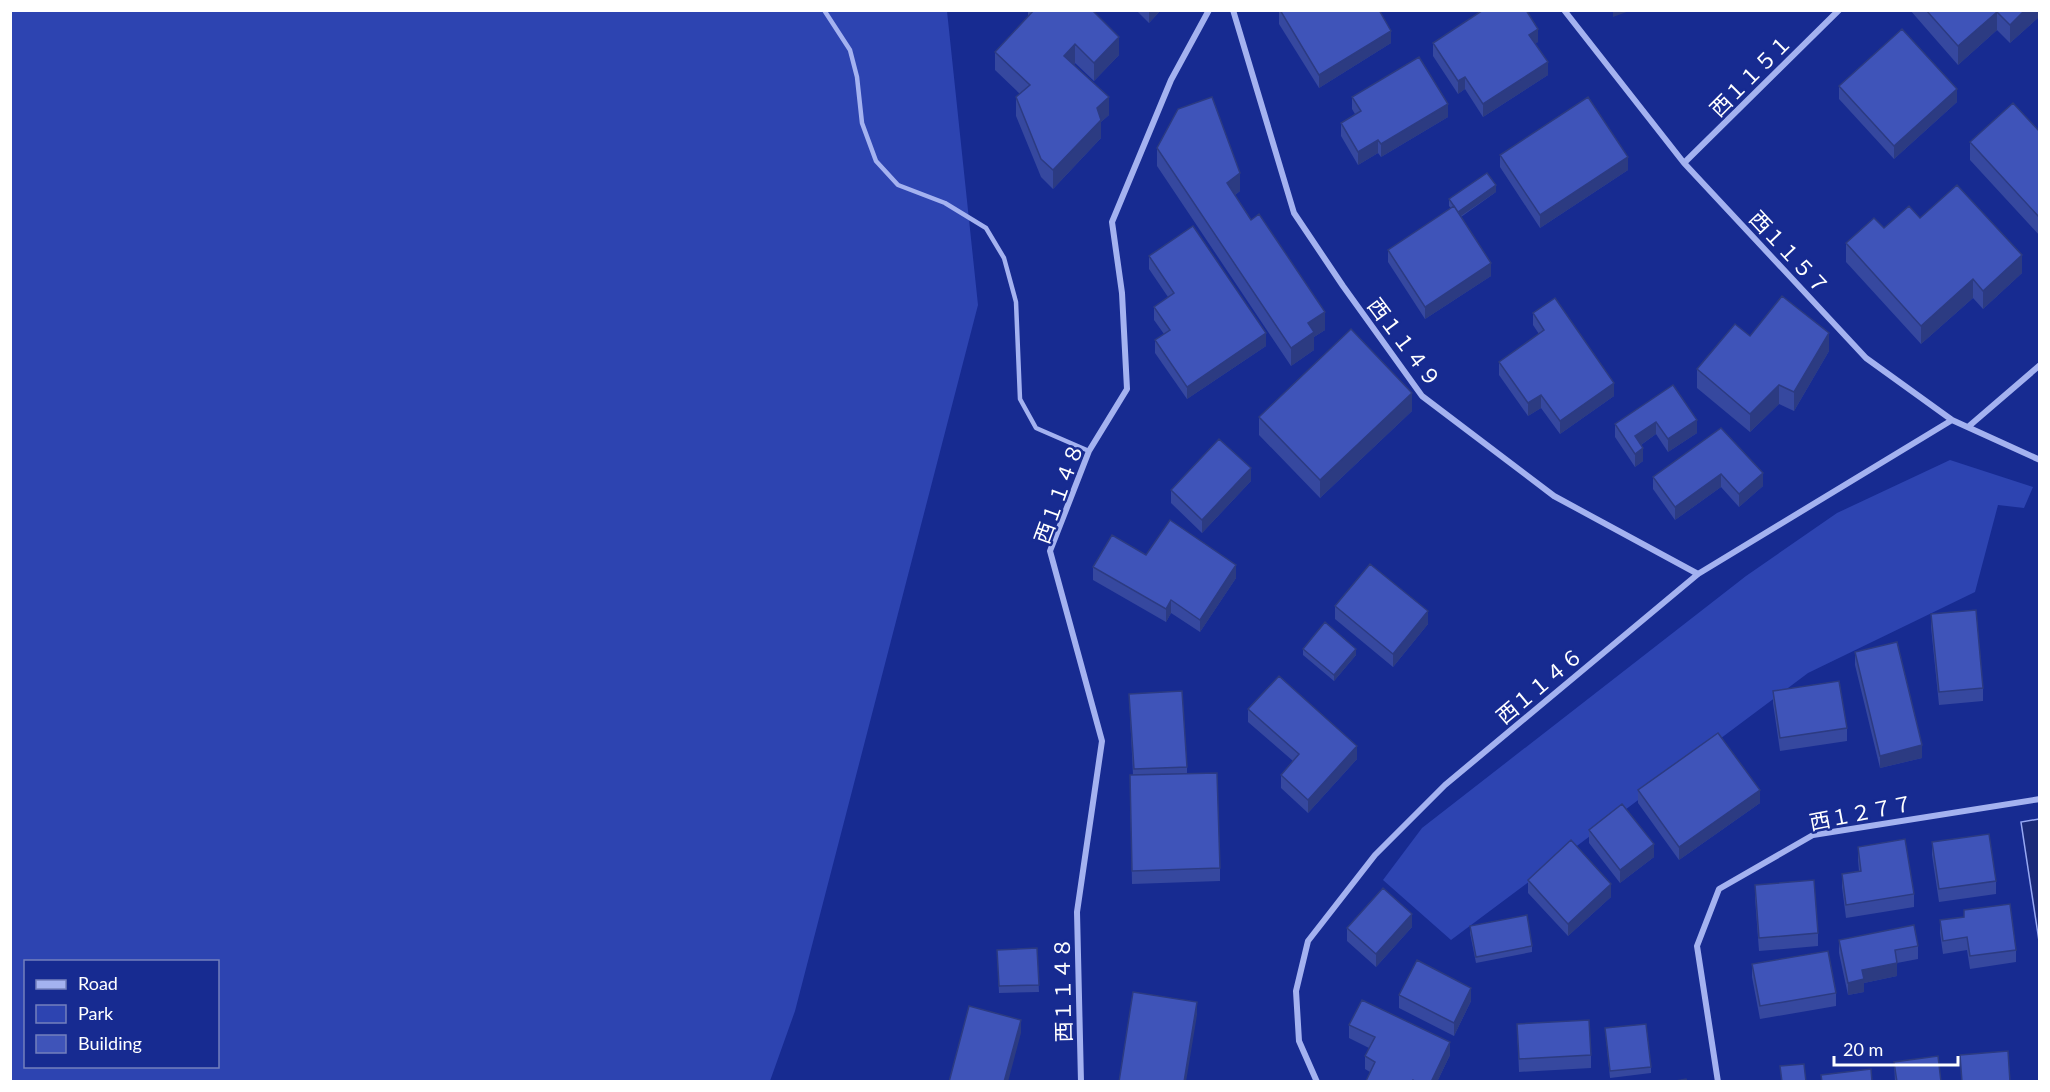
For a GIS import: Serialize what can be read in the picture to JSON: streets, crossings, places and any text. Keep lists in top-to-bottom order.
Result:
{
  "streets": {
    "street": [
      "西１１５１",
      "西１１５７",
      "西１１４９",
      "西１１４８",
      "西１１４６",
      "西１２７７"
    ]
  },
  "crossings": [
    ["西１１５１", "西１１５７"],
    ["西１１５７", "西１１４６"],
    ["西１１４９", "西１１４６"]
  ],
  "legend": ["Road", "Park", "Building"],
  "scale_bar": "20 m"
}
